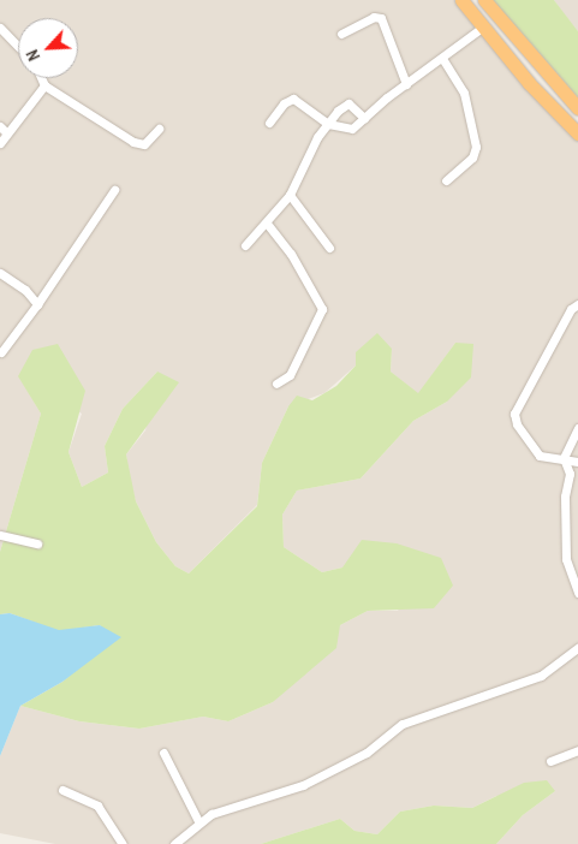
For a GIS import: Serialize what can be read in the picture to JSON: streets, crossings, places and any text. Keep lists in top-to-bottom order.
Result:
{
  "north": "bottom left"
}
